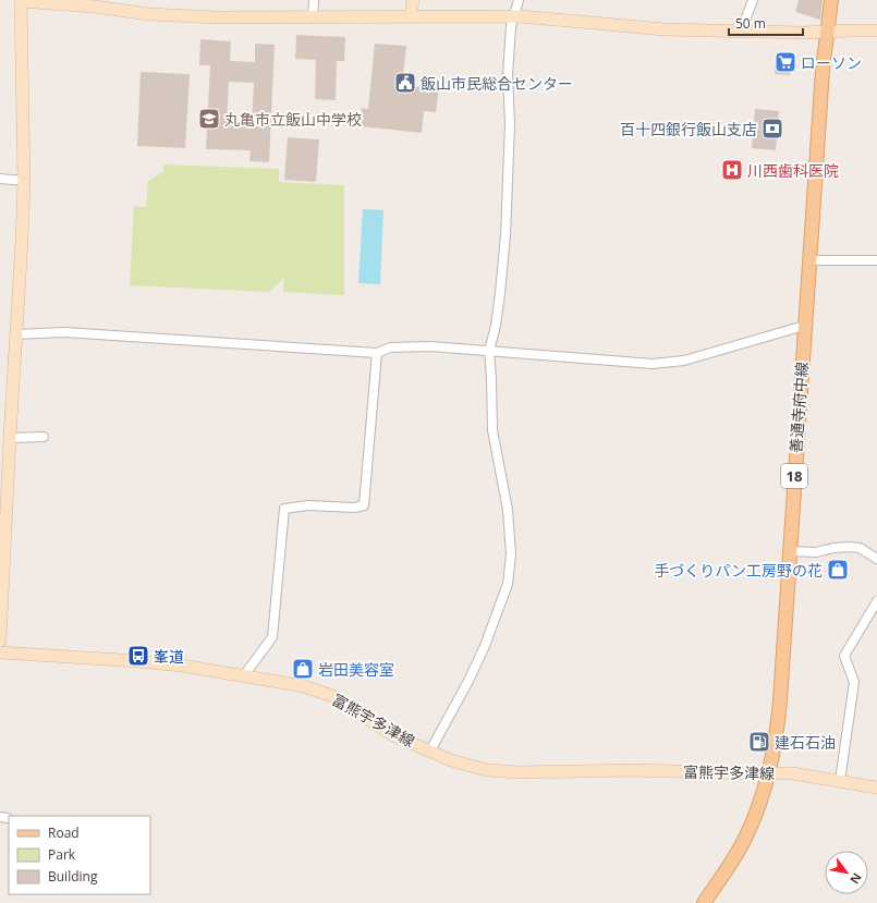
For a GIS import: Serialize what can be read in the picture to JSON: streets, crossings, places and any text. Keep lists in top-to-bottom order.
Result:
{
  "streets": {
    "main road": ["善通寺府中線", "18"],
    "street": ["富熊宇多津線"]
  },
  "crossings": [
    ["善通寺府中線", "富熊宇多津線"]
  ],
  "places": {
    "supermarket": ["ローソン"],
    "public building": ["飯山市民総合センター"],
    "school or university": ["丸亀市立飯山中学校"],
    "bank": ["百十四銀行飯山支店"],
    "hospital": ["川西歯科医院"],
    "shop": ["手づくりパン工房野の花", "岩田美容室"],
    "bus stop": ["峯道"],
    "fuel station": ["建石石油"]
  },
  "legend": ["Road", "Park", "Building"],
  "scale_bar": "50 m",
  "north": "bottom right"
}
